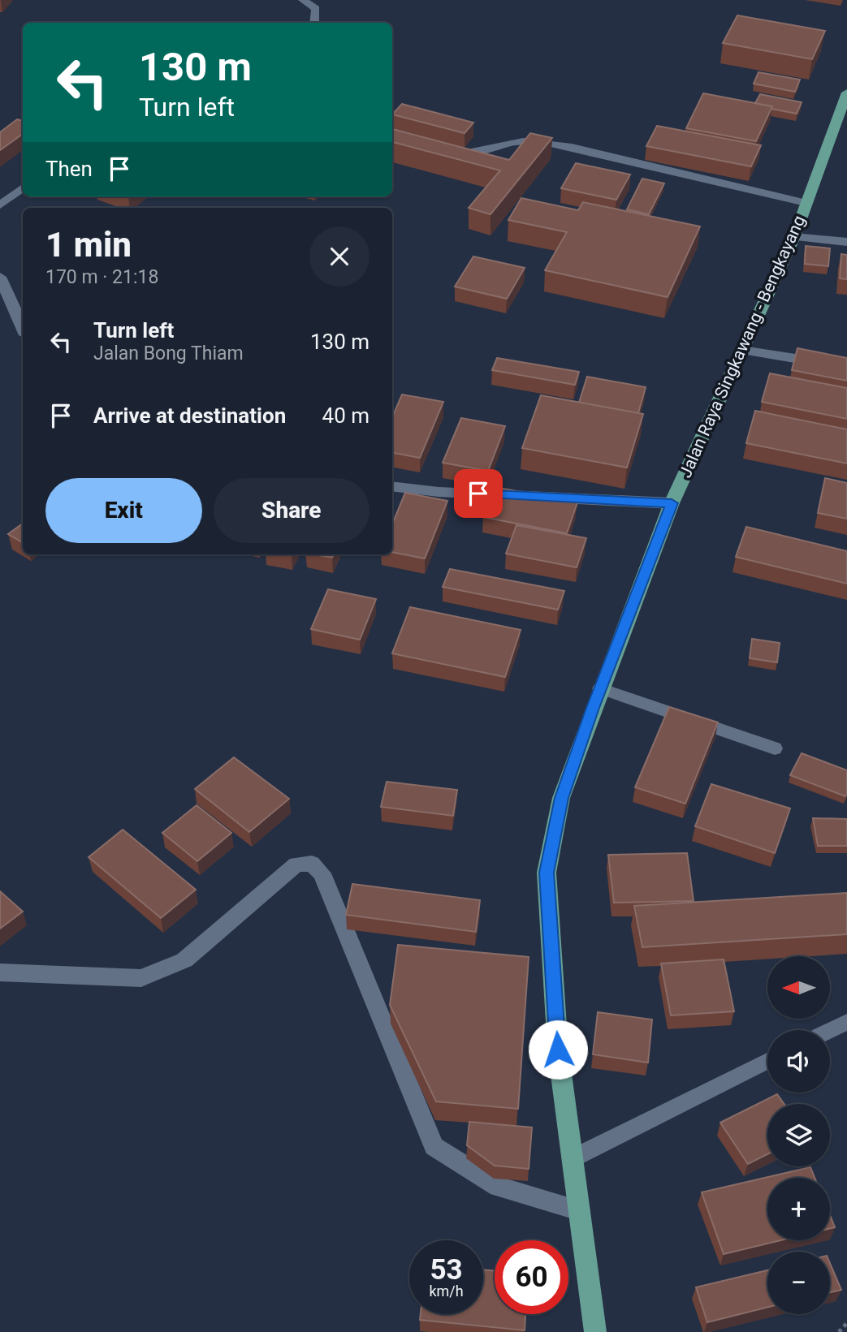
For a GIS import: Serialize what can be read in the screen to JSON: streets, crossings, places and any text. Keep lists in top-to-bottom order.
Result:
{
  "streets": {
    "main road": ["Jalan Raya Singkawang - Bengkayang"]
  },
  "north": "left",
  "page": {
    "turn": ["130 m", "Turn left"],
    "then": "Then",
    "heading": ["1 min", "170 m · 21:18"],
    "list": [
      {
        "name": "Turn left",
        "note": "Jalan Bong Thiam",
        "value": "130 m"
      },
      {
        "name": "Arrive at destination",
        "value": "40 m"
      }
    ],
    "buttons": ["Exit", "Share"],
    "map_buttons": ["+", "−"],
    "speed": "53 km/h",
    "limit": "60"
  }
}
